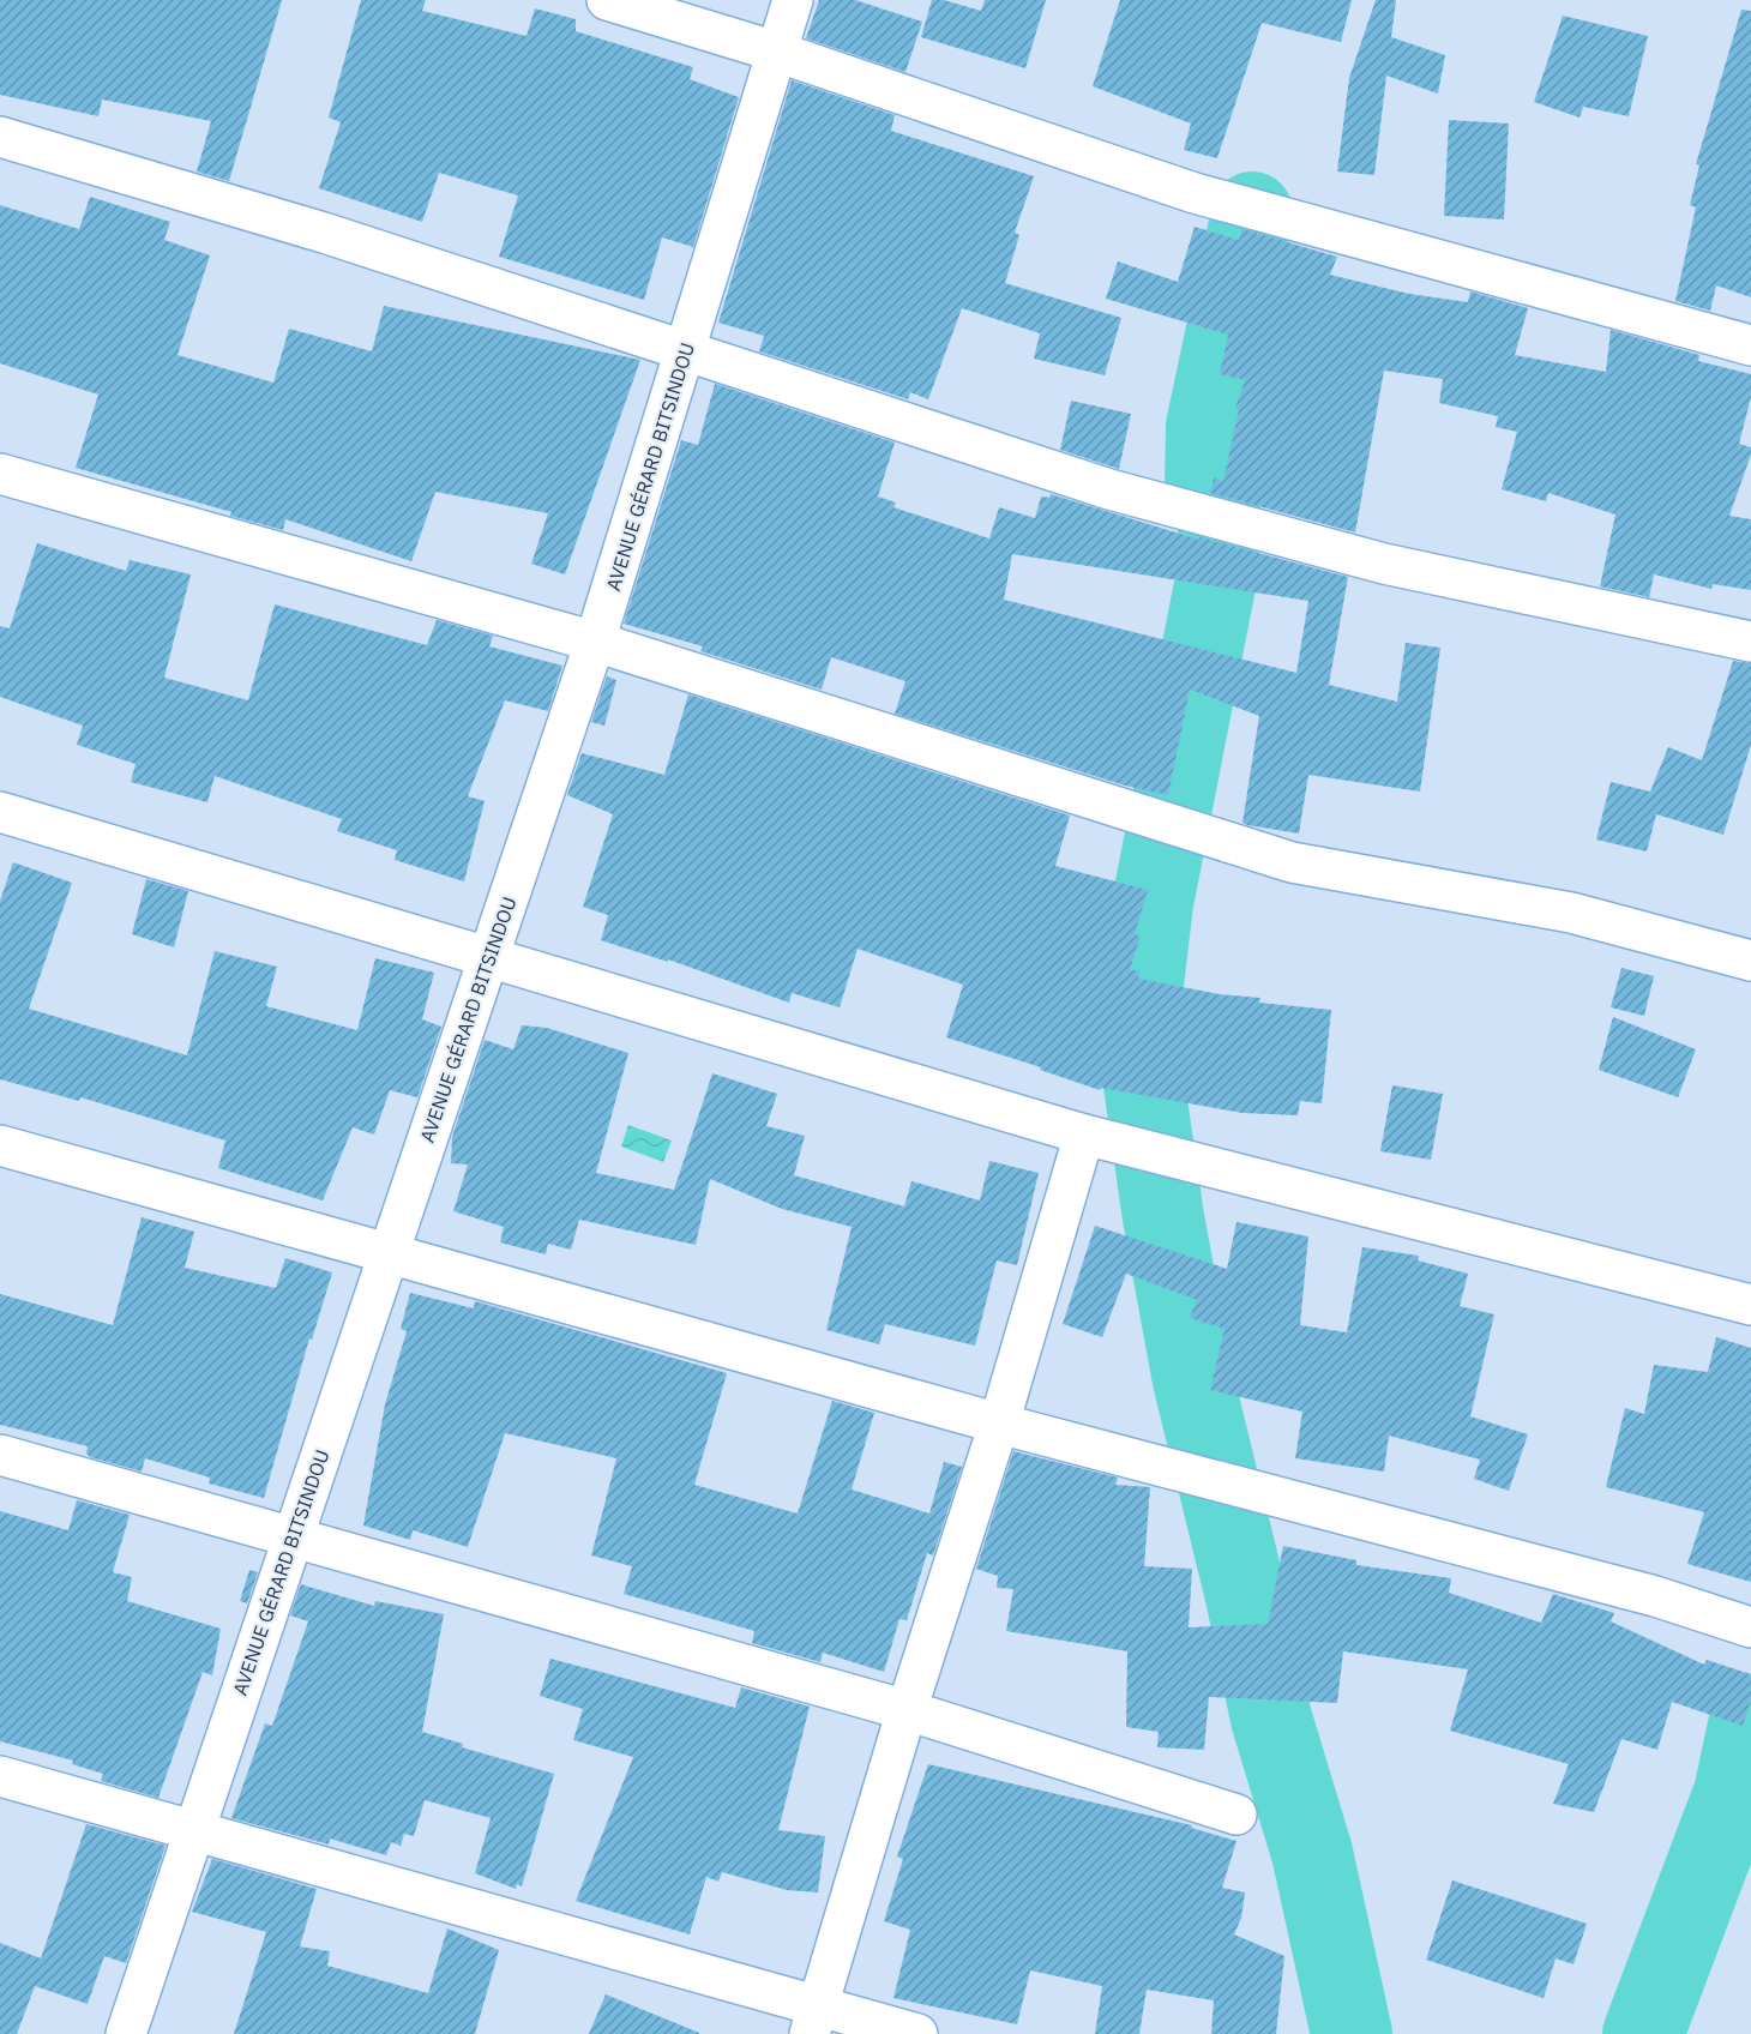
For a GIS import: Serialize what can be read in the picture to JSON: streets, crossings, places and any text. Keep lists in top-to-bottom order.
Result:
{
  "streets": {
    "street": ["AVENUE GÉRARD BITSINDOU"]
  }
}
